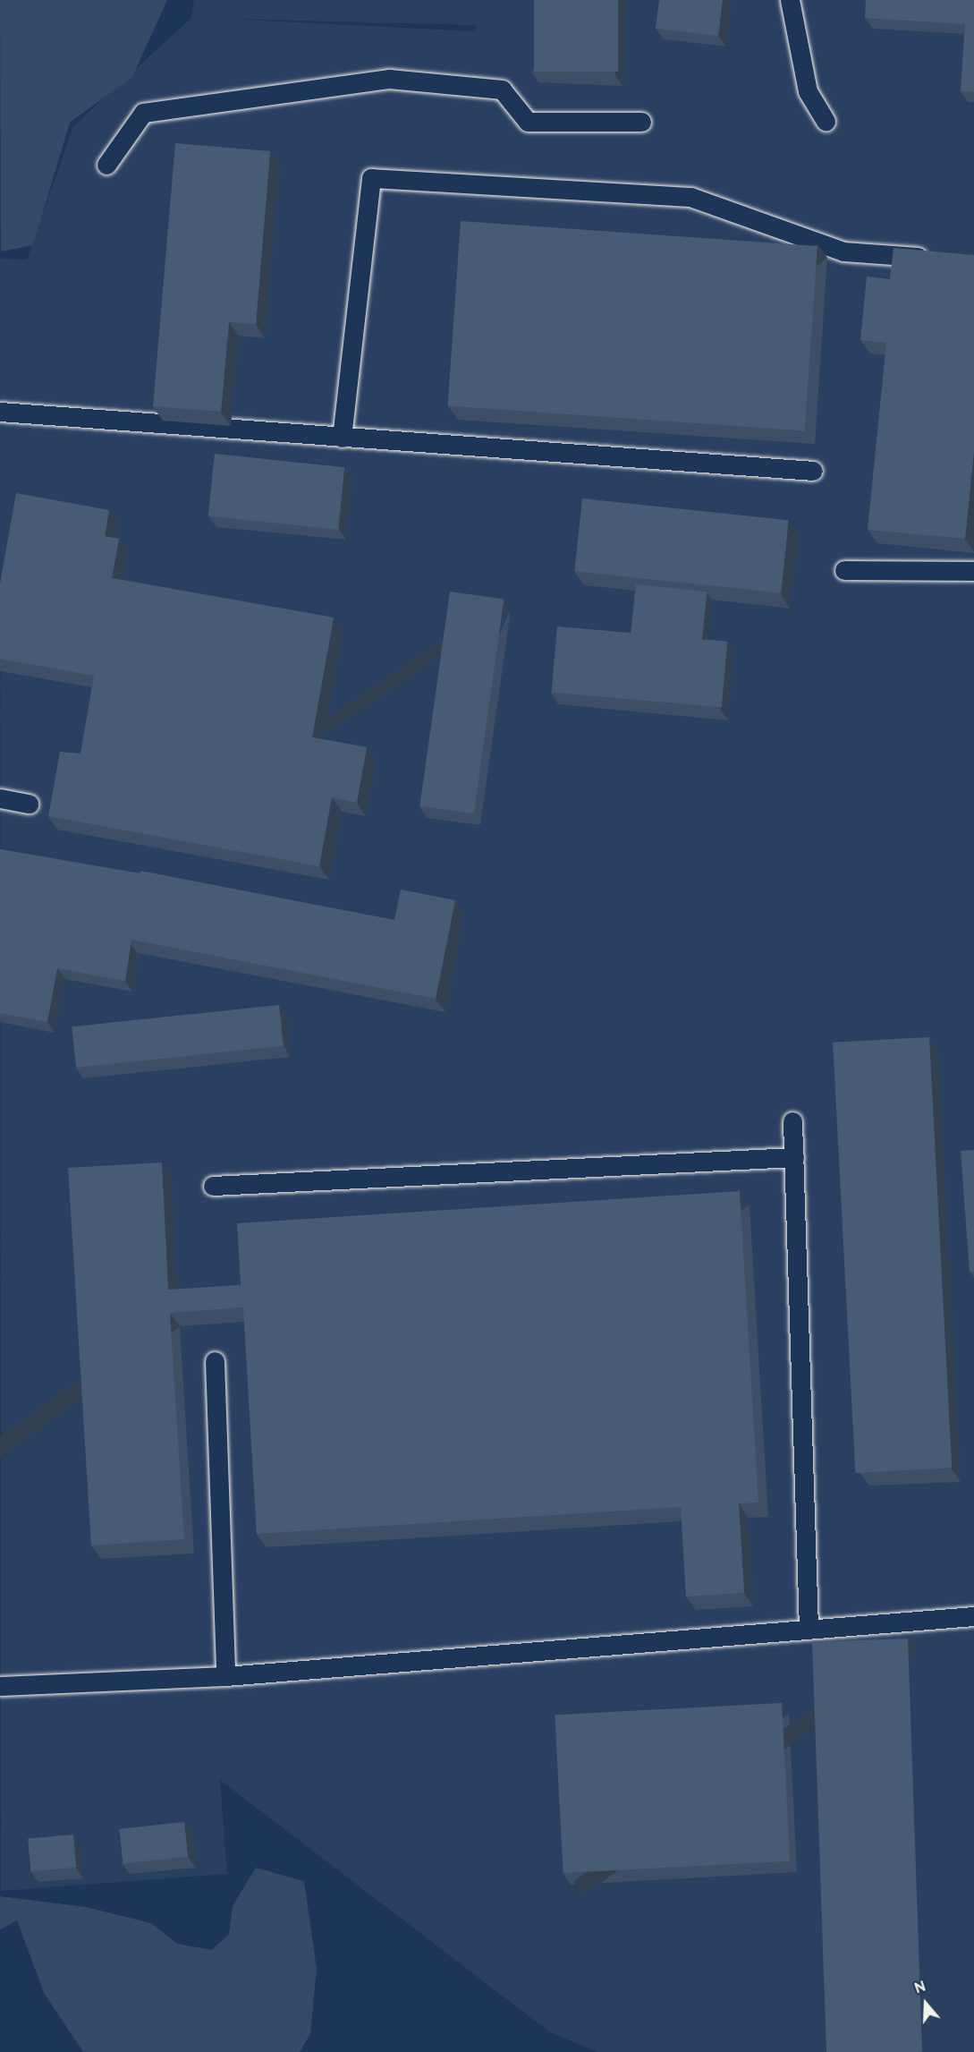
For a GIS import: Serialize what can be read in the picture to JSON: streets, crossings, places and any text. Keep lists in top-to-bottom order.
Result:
{
  "north": "top"
}
